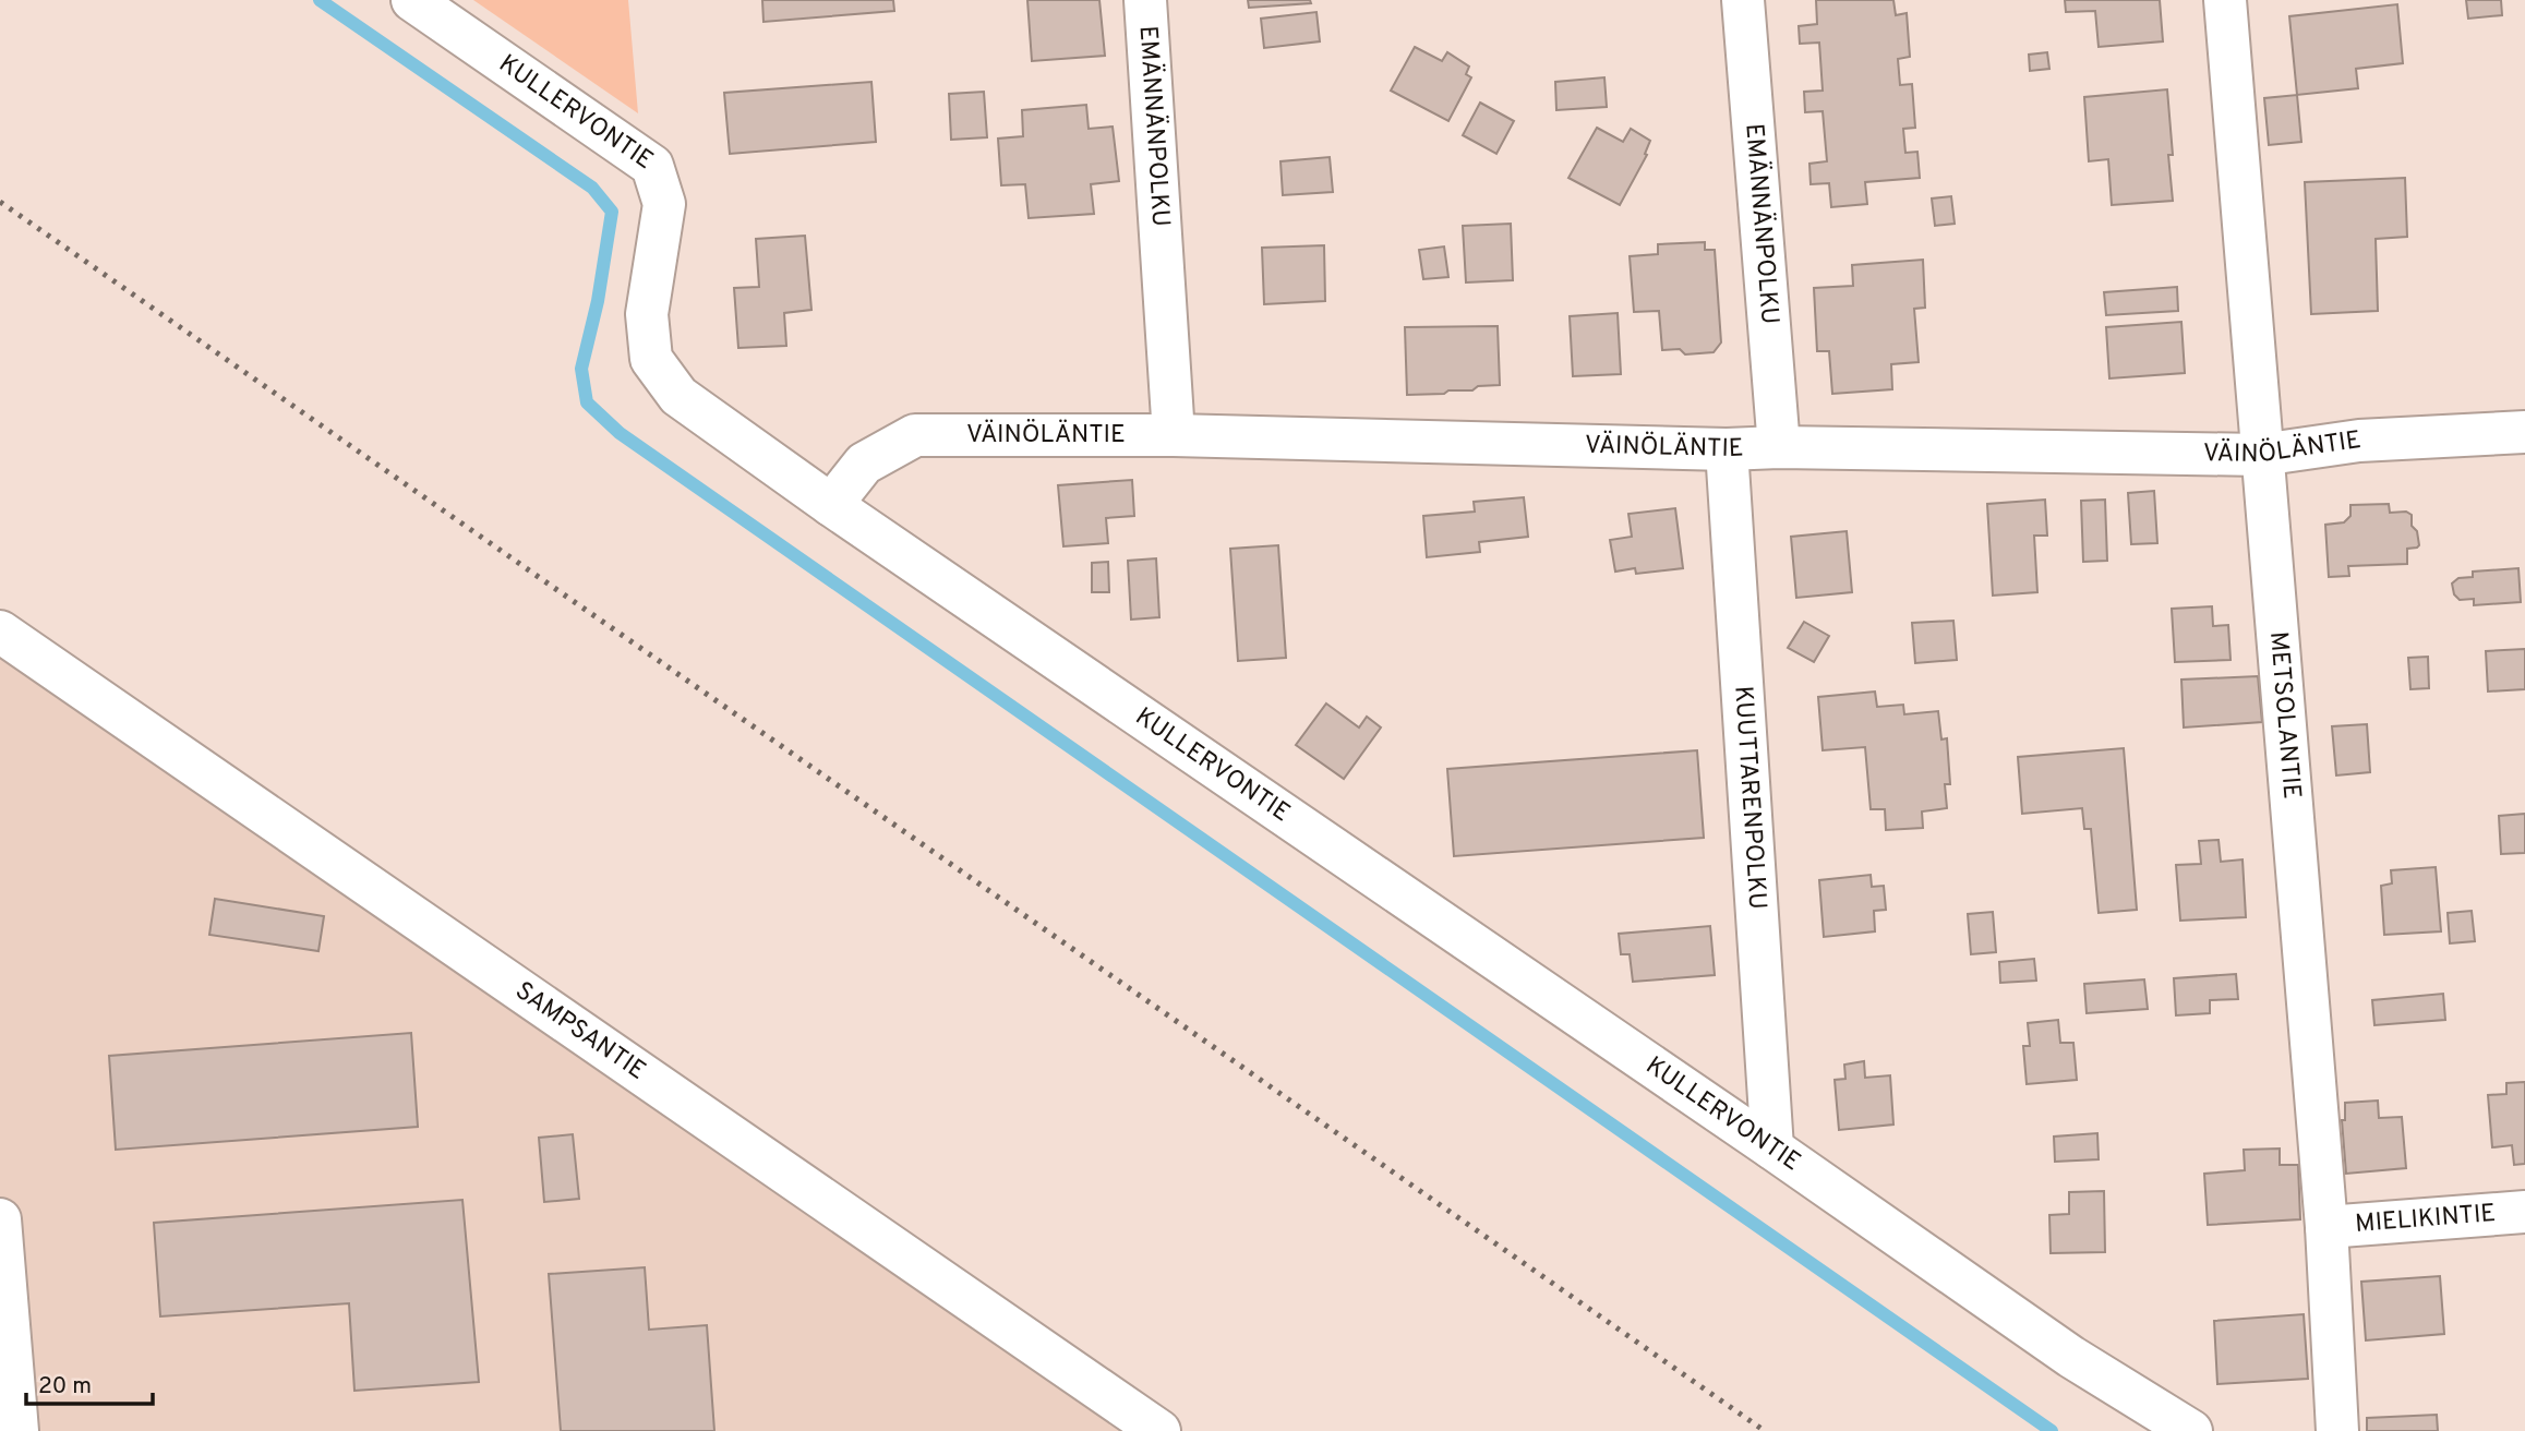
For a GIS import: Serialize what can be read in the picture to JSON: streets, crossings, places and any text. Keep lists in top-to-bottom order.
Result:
{
  "streets": {
    "street": [
      "KULLERVONTIE",
      "EMÄNNÄNPOLKU",
      "VÄINÖLÄNTIE",
      "METSOLANTIE",
      "KUUTTARENPOLKU",
      "SAMPSANTIE",
      "MIELIKINTIE"
    ]
  },
  "crossings": [
    ["KULLERVONTIE", "VÄINÖLÄNTIE"],
    ["KULLERVONTIE", "KUUTTARENPOLKU"],
    ["EMÄNNÄNPOLKU", "VÄINÖLÄNTIE"],
    ["VÄINÖLÄNTIE", "METSOLANTIE"],
    ["VÄINÖLÄNTIE", "KUUTTARENPOLKU"],
    ["METSOLANTIE", "MIELIKINTIE"]
  ],
  "scale_bar": "20 m"
}
